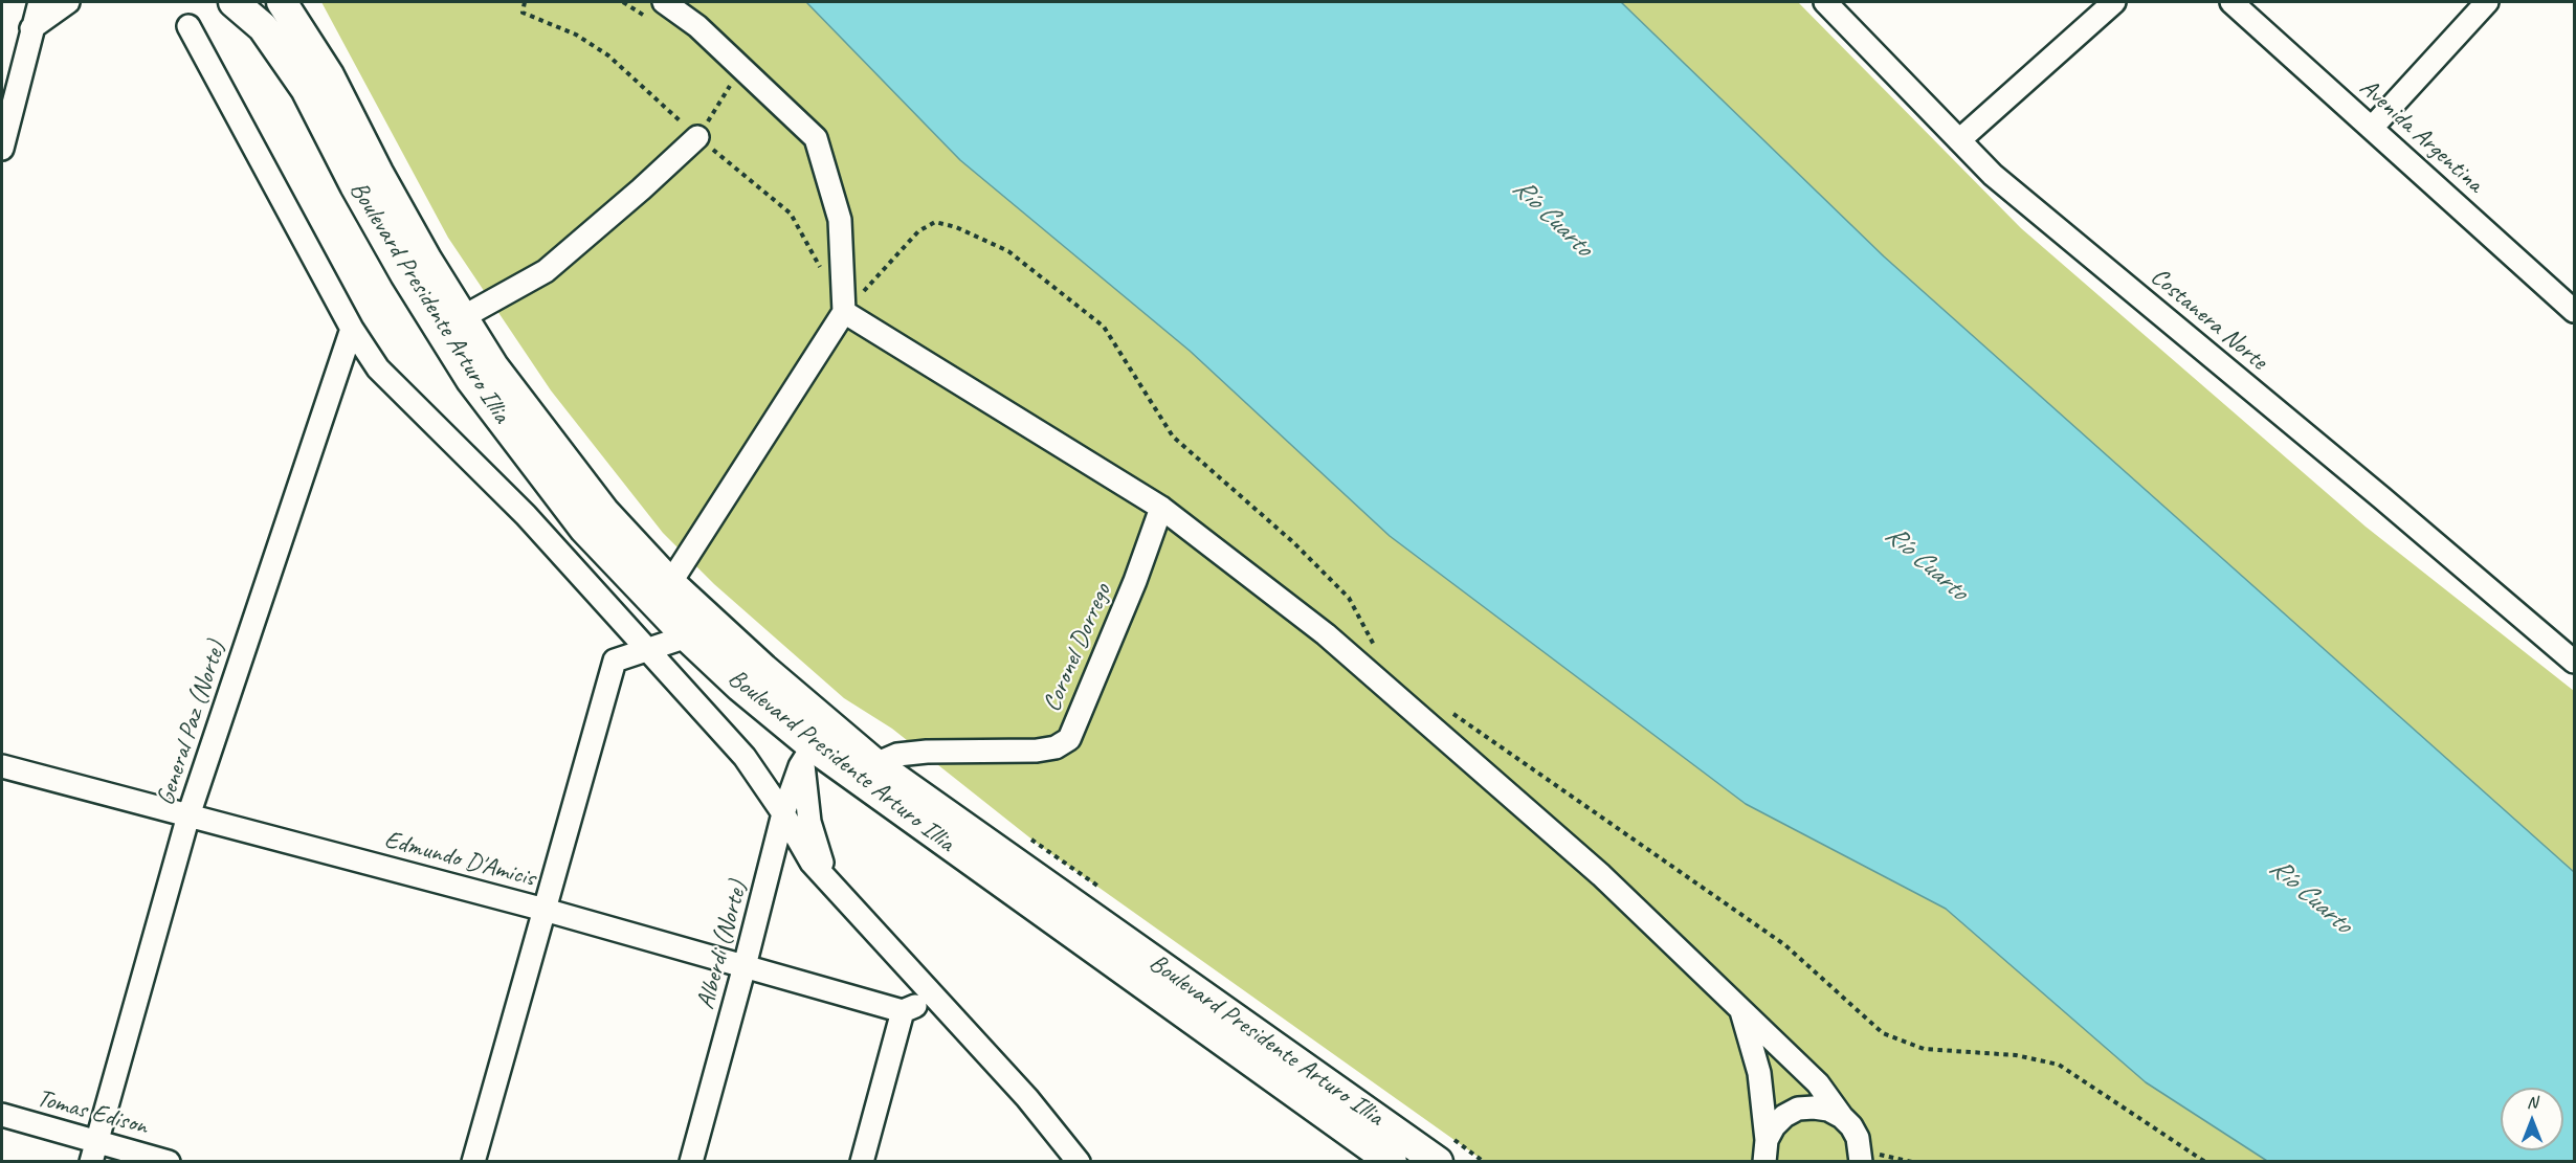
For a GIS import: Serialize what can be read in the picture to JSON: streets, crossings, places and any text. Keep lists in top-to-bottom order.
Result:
{
  "streets": {
    "main road": ["Boulevard Presidente Arturo Illia"],
    "street": [
      "Avenida Argentina",
      "Costanera Norte",
      "Coronel Dorrego",
      "General Paz (Norte)",
      "Edmundo D'Amicis",
      "Alberdi (Norte)",
      "Tomas Edison"
    ]
  },
  "crossings": [
    ["Boulevard Presidente Arturo Illia", "Coronel Dorrego"],
    ["Boulevard Presidente Arturo Illia", "Alberdi (Norte)"],
    ["General Paz (Norte)", "Edmundo D'Amicis"],
    ["General Paz (Norte)", "Tomas Edison"],
    ["Edmundo D'Amicis", "Alberdi (Norte)"]
  ],
  "water": ["Río Cuarto"],
  "north": "top"
}
